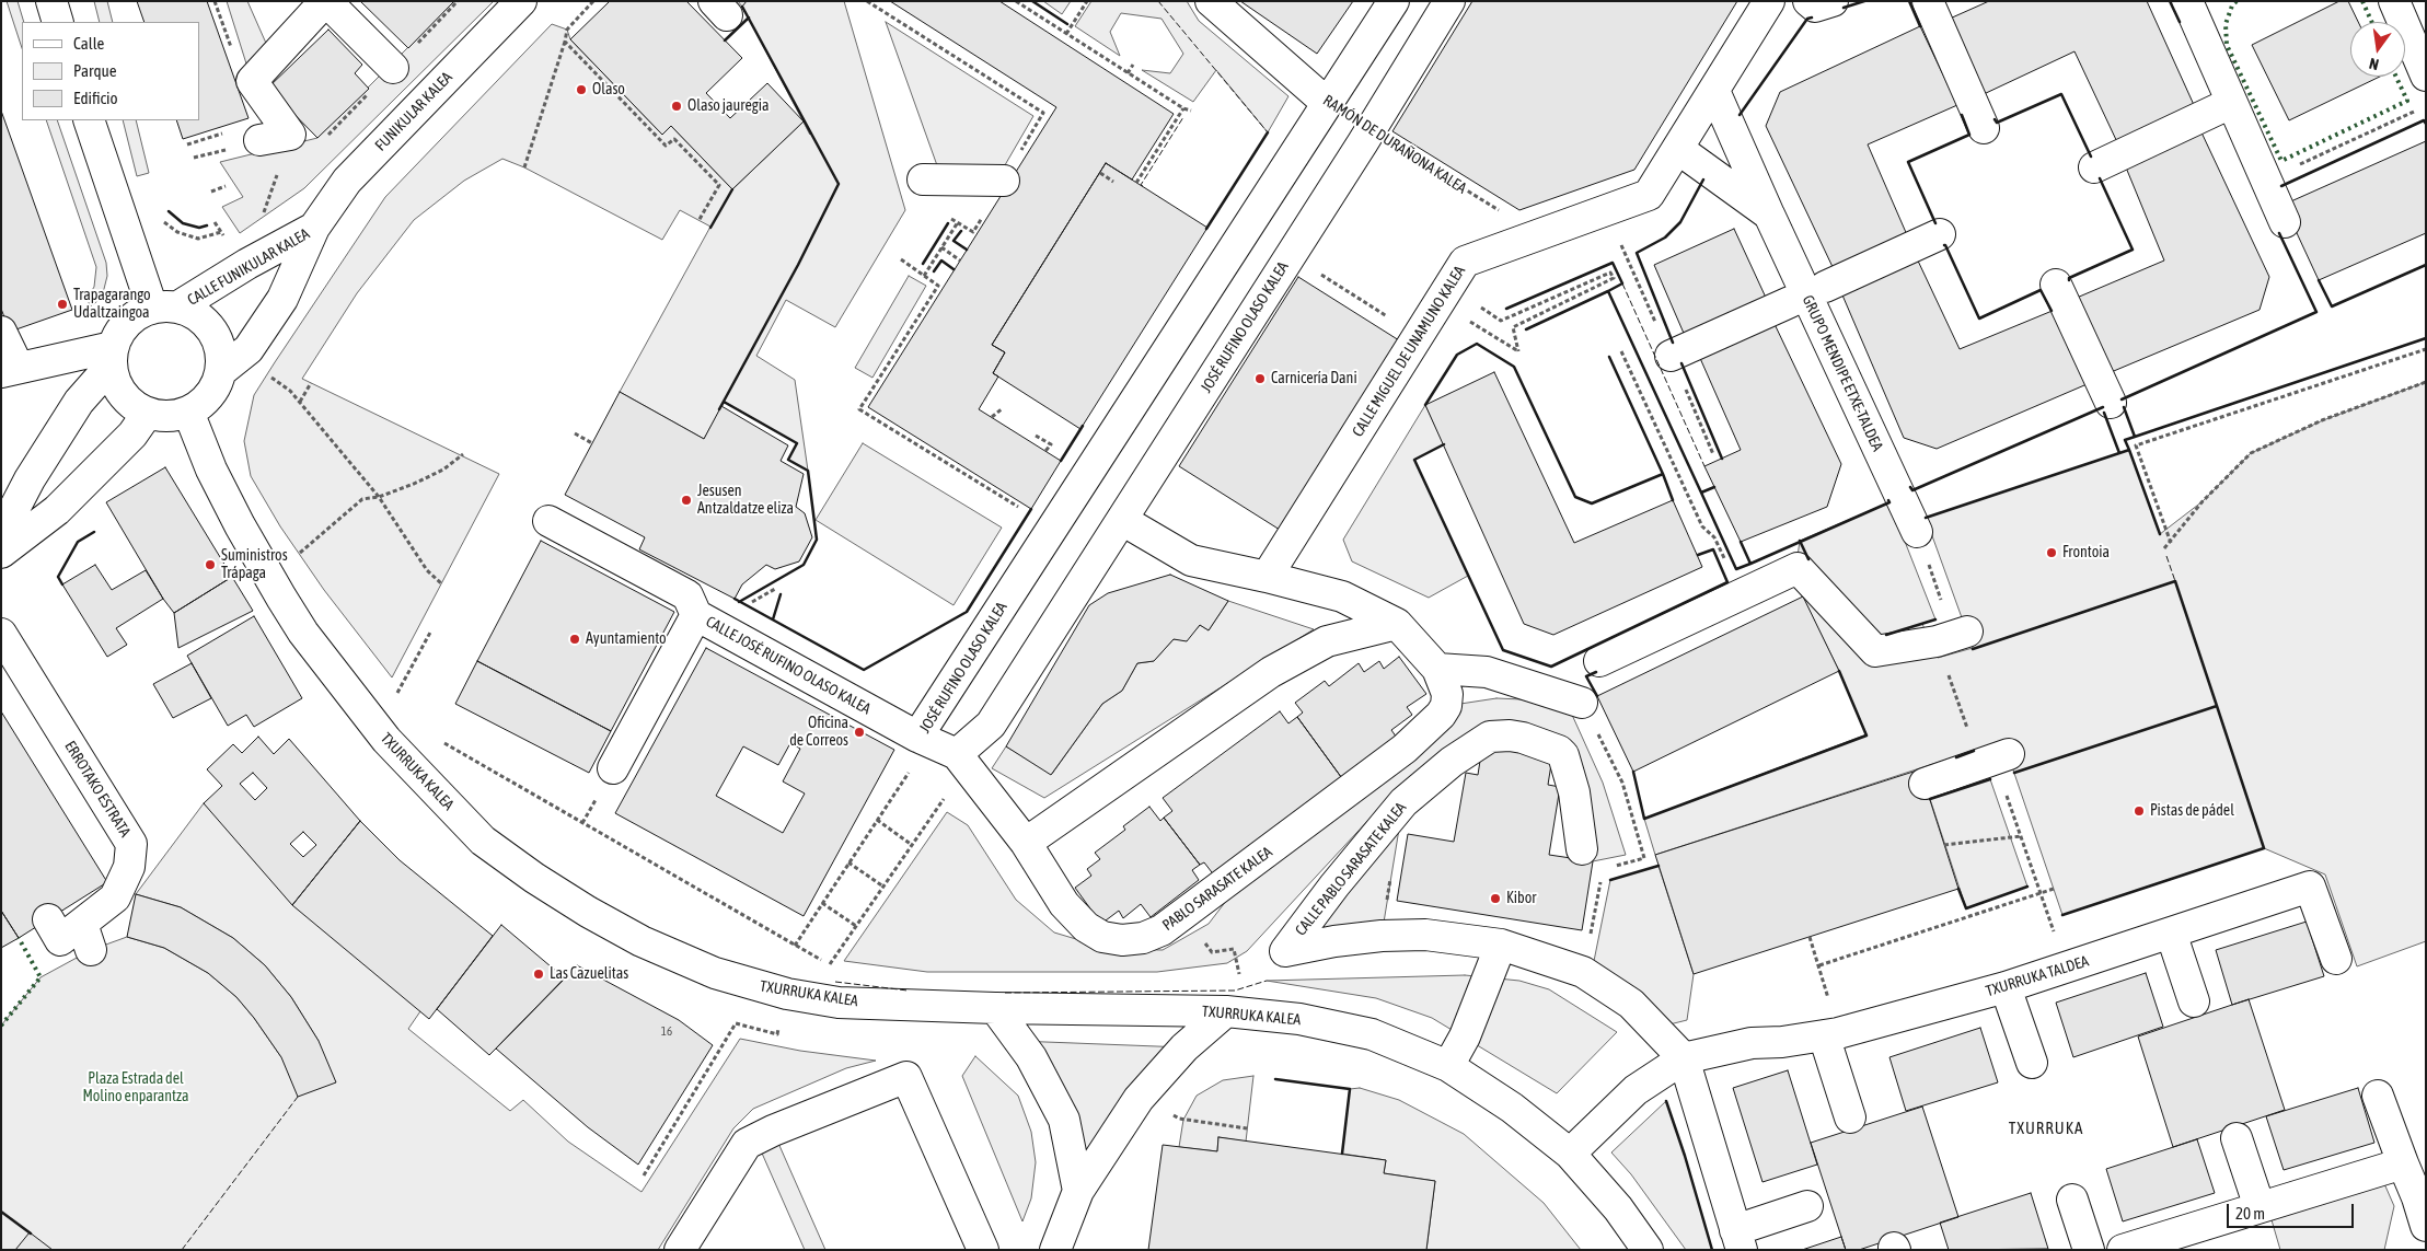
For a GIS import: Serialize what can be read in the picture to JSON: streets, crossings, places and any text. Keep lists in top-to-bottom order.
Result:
{
  "streets": {
    "street": [
      "FUNIKULAR KALEA",
      "RAMÓN DE DURAÑONA KALEA",
      "CALLE FUNIKULAR KALEA",
      "JOSÉ RUFINO OLASO KALEA",
      "CALLE MIGUEL DE UNAMUNO KALEA",
      "GRUPO MENDIPE ETXE-TALDEA",
      "CALLE JOSÉ RUFINO OLASO KALEA",
      "TXURRUKA KALEA",
      "ERROTAKO ESTRATA",
      "CALLE PABLO SARASATE KALEA",
      "PABLO SARASATE KALEA",
      "TXURRUKA TALDEA"
    ]
  },
  "crossings": [
    ["FUNIKULAR KALEA", "CALLE FUNIKULAR KALEA"],
    ["RAMÓN DE DURAÑONA KALEA", "JOSÉ RUFINO OLASO KALEA"],
    ["RAMÓN DE DURAÑONA KALEA", "CALLE MIGUEL DE UNAMUNO KALEA"],
    ["CALLE FUNIKULAR KALEA", "TXURRUKA KALEA"],
    ["JOSÉ RUFINO OLASO KALEA", "CALLE JOSÉ RUFINO OLASO KALEA"],
    ["JOSÉ RUFINO OLASO KALEA", "PABLO SARASATE KALEA"],
    ["CALLE MIGUEL DE UNAMUNO KALEA", "GRUPO MENDIPE ETXE-TALDEA"],
    ["CALLE MIGUEL DE UNAMUNO KALEA", "PABLO SARASATE KALEA"],
    ["TXURRUKA KALEA", "TXURRUKA TALDEA"]
  ],
  "districts": ["TXURRUKA"],
  "parks": ["Plaza Estrada del Molino enparantza"],
  "places": [
    "Olaso",
    "Olaso jauregia",
    "Trapagarango Udaltzaingoa",
    "Carnicería Dani",
    "Jesusen Antzaldatze eliza",
    "Frontoia",
    "Suministros Trápaga",
    "Ayuntamiento",
    "Oficina de Correos",
    "Pistas de pádel",
    "Kibor",
    "Las Cazuelitas"
  ],
  "house_numbers": ["16"],
  "legend": ["Calle", "Parque", "Edificio"],
  "scale_bar": "20 m",
  "north": "bottom"
}
